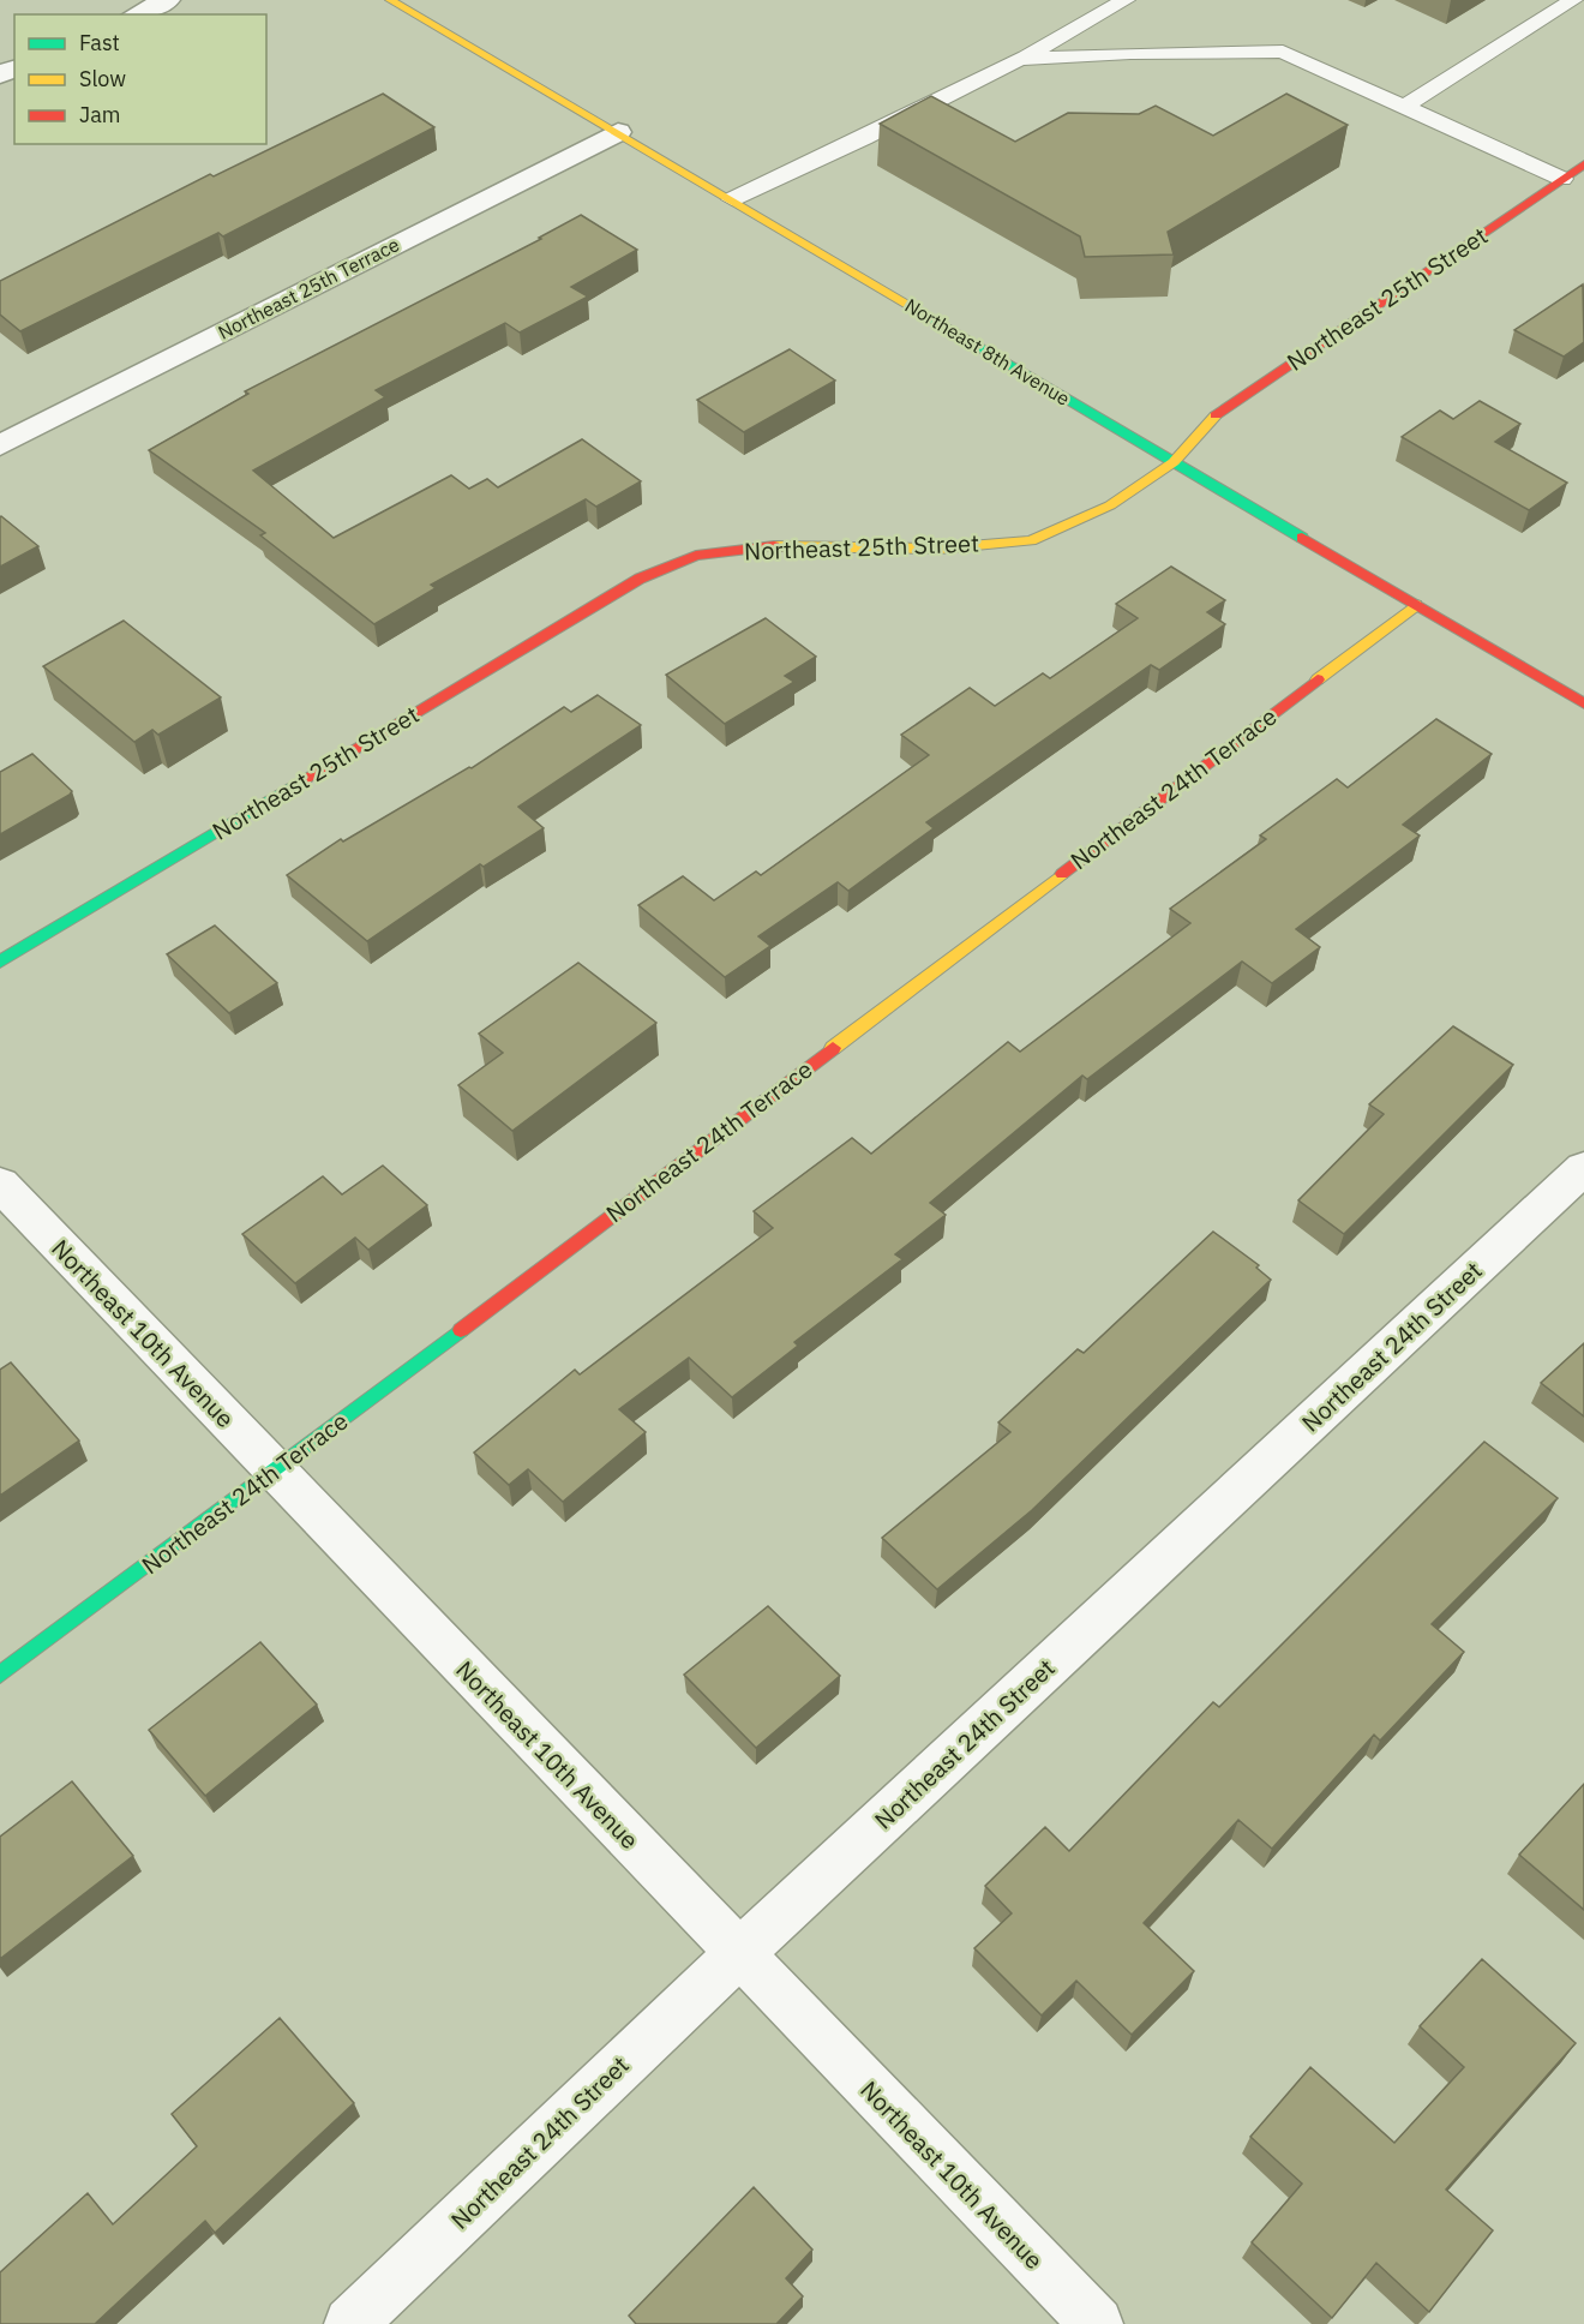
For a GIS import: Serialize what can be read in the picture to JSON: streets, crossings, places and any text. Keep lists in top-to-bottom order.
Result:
{
  "streets": {
    "street": [
      "Northeast 25th Terrace",
      "Northeast 25th Street",
      "Northeast 8th Avenue",
      "Northeast 24th Terrace",
      "Northeast 10th Avenue",
      "Northeast 24th Street"
    ]
  },
  "crossings": [
    ["Northeast 25th Terrace", "Northeast 8th Avenue"],
    ["Northeast 25th Street", "Northeast 8th Avenue"],
    ["Northeast 8th Avenue", "Northeast 24th Terrace"],
    ["Northeast 24th Terrace", "Northeast 10th Avenue"],
    ["Northeast 10th Avenue", "Northeast 24th Street"]
  ],
  "legend": ["Fast", "Slow", "Jam"]
}
